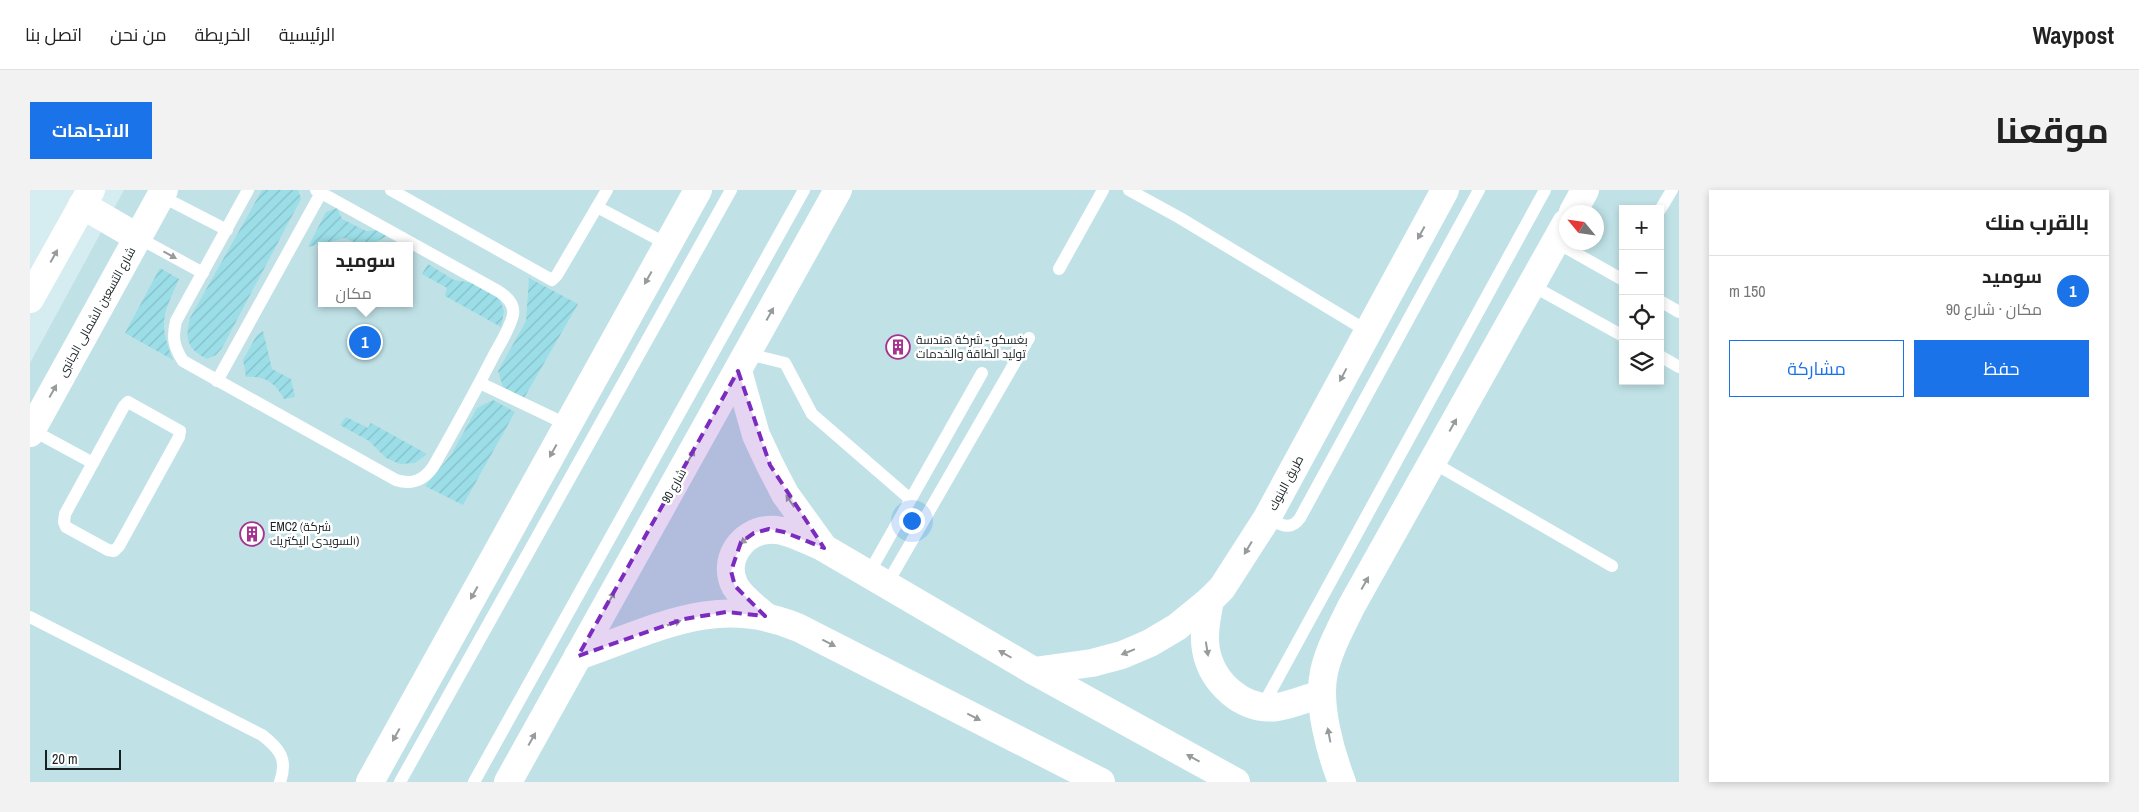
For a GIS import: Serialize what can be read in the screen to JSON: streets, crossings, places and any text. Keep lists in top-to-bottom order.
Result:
{
  "streets": {
    "street": ["شارع التسعين الشمالى الجانبى", "طريق البنوك", "شارع 90"]
  },
  "places": {
    "building": ["بغسكو - شركة هندسة توليد الطاقة والخدمات", "EMC2 (شركة السويدى اليكتريك)"]
  },
  "scale_bar": "20 m",
  "north": "top left",
  "page": {
    "header": "Waypost",
    "nav": [
      "الرئيسية",
      "الخريطة",
      "من نحن",
      "اتصل بنا"
    ],
    "title": "موقعنا",
    "buttons": [
      "الاتجاهات",
      ["حفظ", "مشاركة"]
    ],
    "heading": "بالقرب منك",
    "map_buttons": ["+", "−"],
    "popup": ["سوميد", "مكان"],
    "list": [
      {
        "mark": "1",
        "name": "سوميد",
        "note": "مكان · شارع 90",
        "value": "150 m"
      }
    ],
    "pins": "1",
    "scale": "20 m"
  }
}
